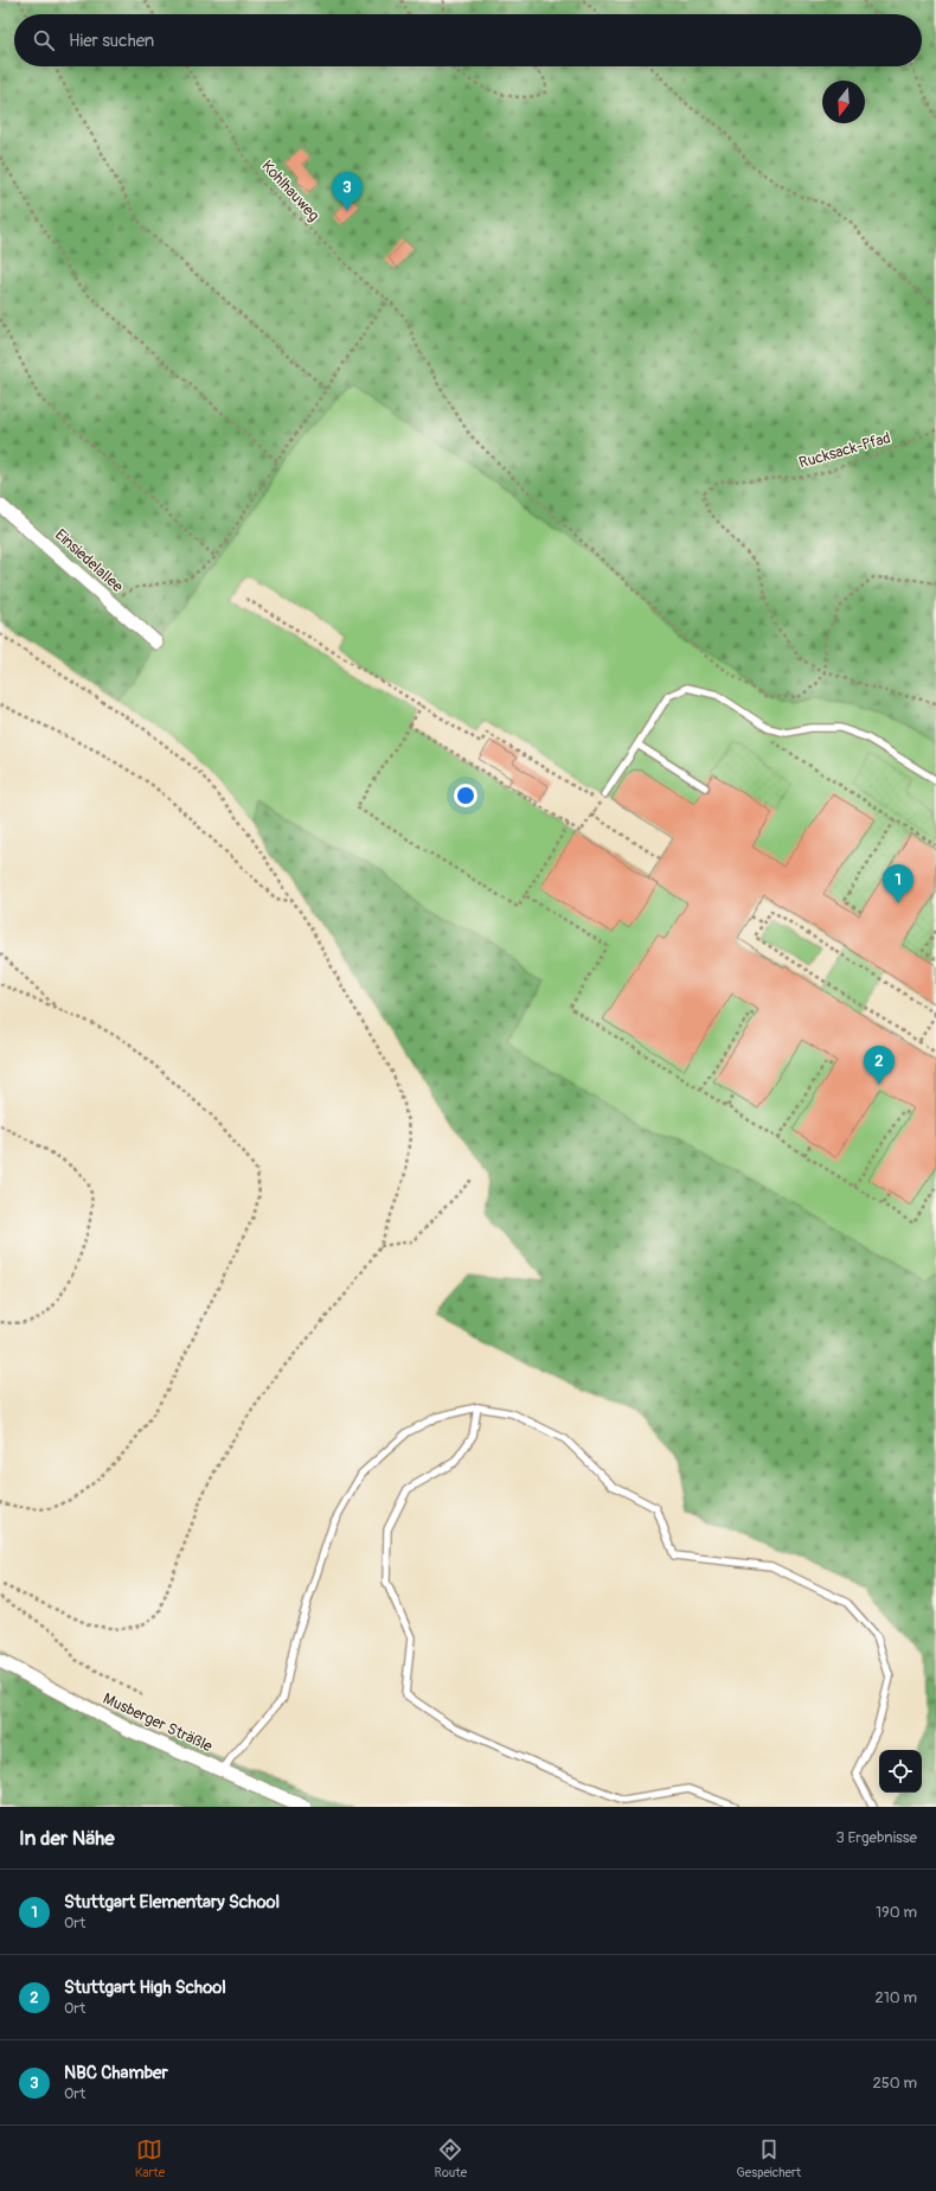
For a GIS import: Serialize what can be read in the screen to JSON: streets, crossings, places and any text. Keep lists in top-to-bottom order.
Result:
{
  "streets": {
    "street": ["Einsiedelallee", "Musberger Sträßle"],
    "path": ["Kohlhauweg", "Rucksack-Pfad"]
  },
  "crossings": [
    ["Kohlhauweg", "Rucksack-Pfad"]
  ],
  "north": "bottom",
  "page": {
    "search": "Hier suchen",
    "pins": ["3", "1", "2"],
    "heading": ["In der Nähe", "3 Ergebnisse"],
    "list": [
      {
        "mark": "1",
        "name": "Stuttgart Elementary School",
        "note": "Ort",
        "value": "190 m"
      },
      {
        "mark": "2",
        "name": "Stuttgart High School",
        "note": "Ort",
        "value": "210 m"
      },
      {
        "mark": "3",
        "name": "NBC Chamber",
        "note": "Ort",
        "value": "250 m"
      }
    ],
    "nav": ["Karte", "Route", "Gespeichert"]
  }
}
